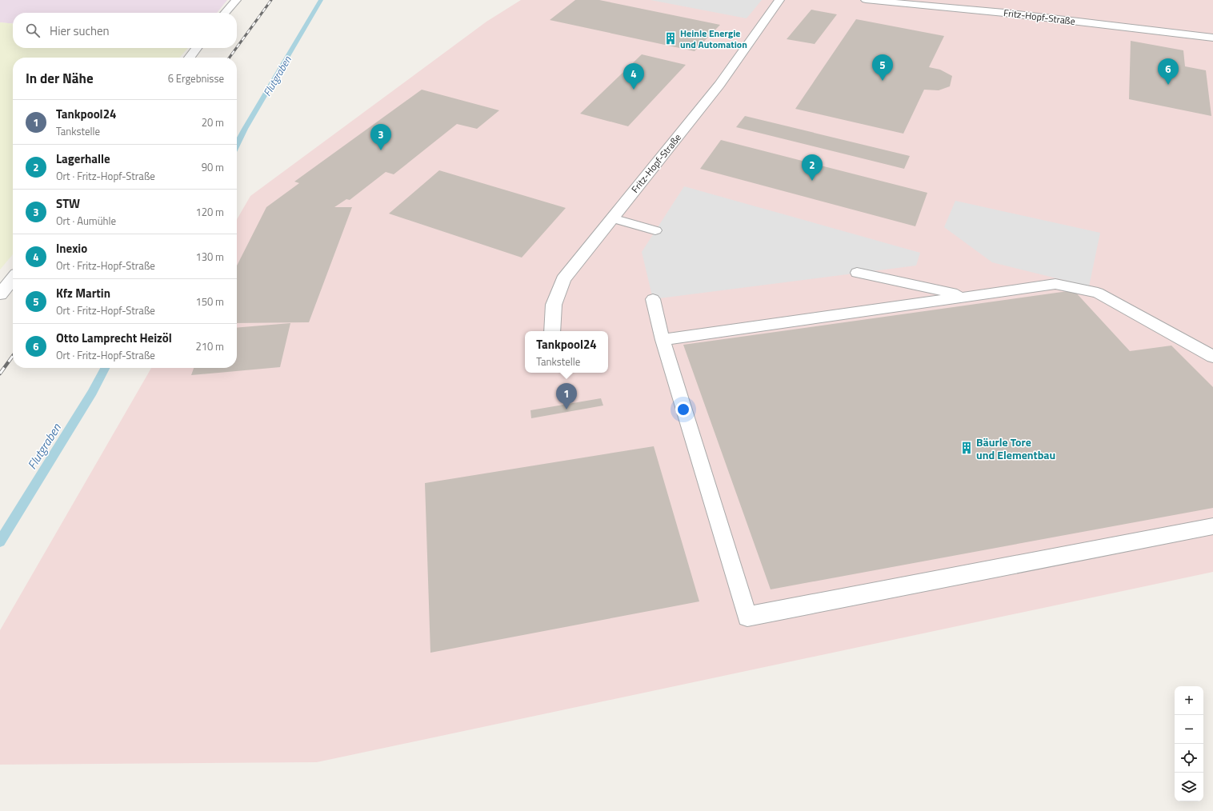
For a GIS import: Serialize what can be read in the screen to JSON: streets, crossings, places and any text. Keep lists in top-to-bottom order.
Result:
{
  "streets": {
    "street": ["Fritz-Hopf-Straße"]
  },
  "water": ["Flutgraben"],
  "places": {
    "building": ["Heinle Energie und Automation", "Bäurle Tore und Elementbau"]
  },
  "page": {
    "search": "Hier suchen",
    "pins": [
      "5",
      "6",
      "4",
      "3",
      "2",
      "1"
    ],
    "heading": ["In der Nähe", "6 Ergebnisse"],
    "list": [
      {
        "mark": "1",
        "name": "Tankpool24",
        "note": "Tankstelle",
        "value": "20 m"
      },
      {
        "mark": "2",
        "name": "Lagerhalle",
        "note": "Ort · Fritz-Hopf-Straße",
        "value": "90 m"
      },
      {
        "mark": "3",
        "name": "STW",
        "note": "Ort · Aumühle",
        "value": "120 m"
      },
      {
        "mark": "4",
        "name": "Inexio",
        "note": "Ort · Fritz-Hopf-Straße",
        "value": "130 m"
      },
      {
        "mark": "5",
        "name": "Kfz Martin",
        "note": "Ort · Fritz-Hopf-Straße",
        "value": "150 m"
      },
      {
        "mark": "6",
        "name": "Otto Lamprecht Heizöl",
        "note": "Ort · Fritz-Hopf-Straße",
        "value": "210 m"
      }
    ],
    "popup": ["Tankpool24", "Tankstelle"],
    "map_buttons": ["+", "−"]
  }
}
